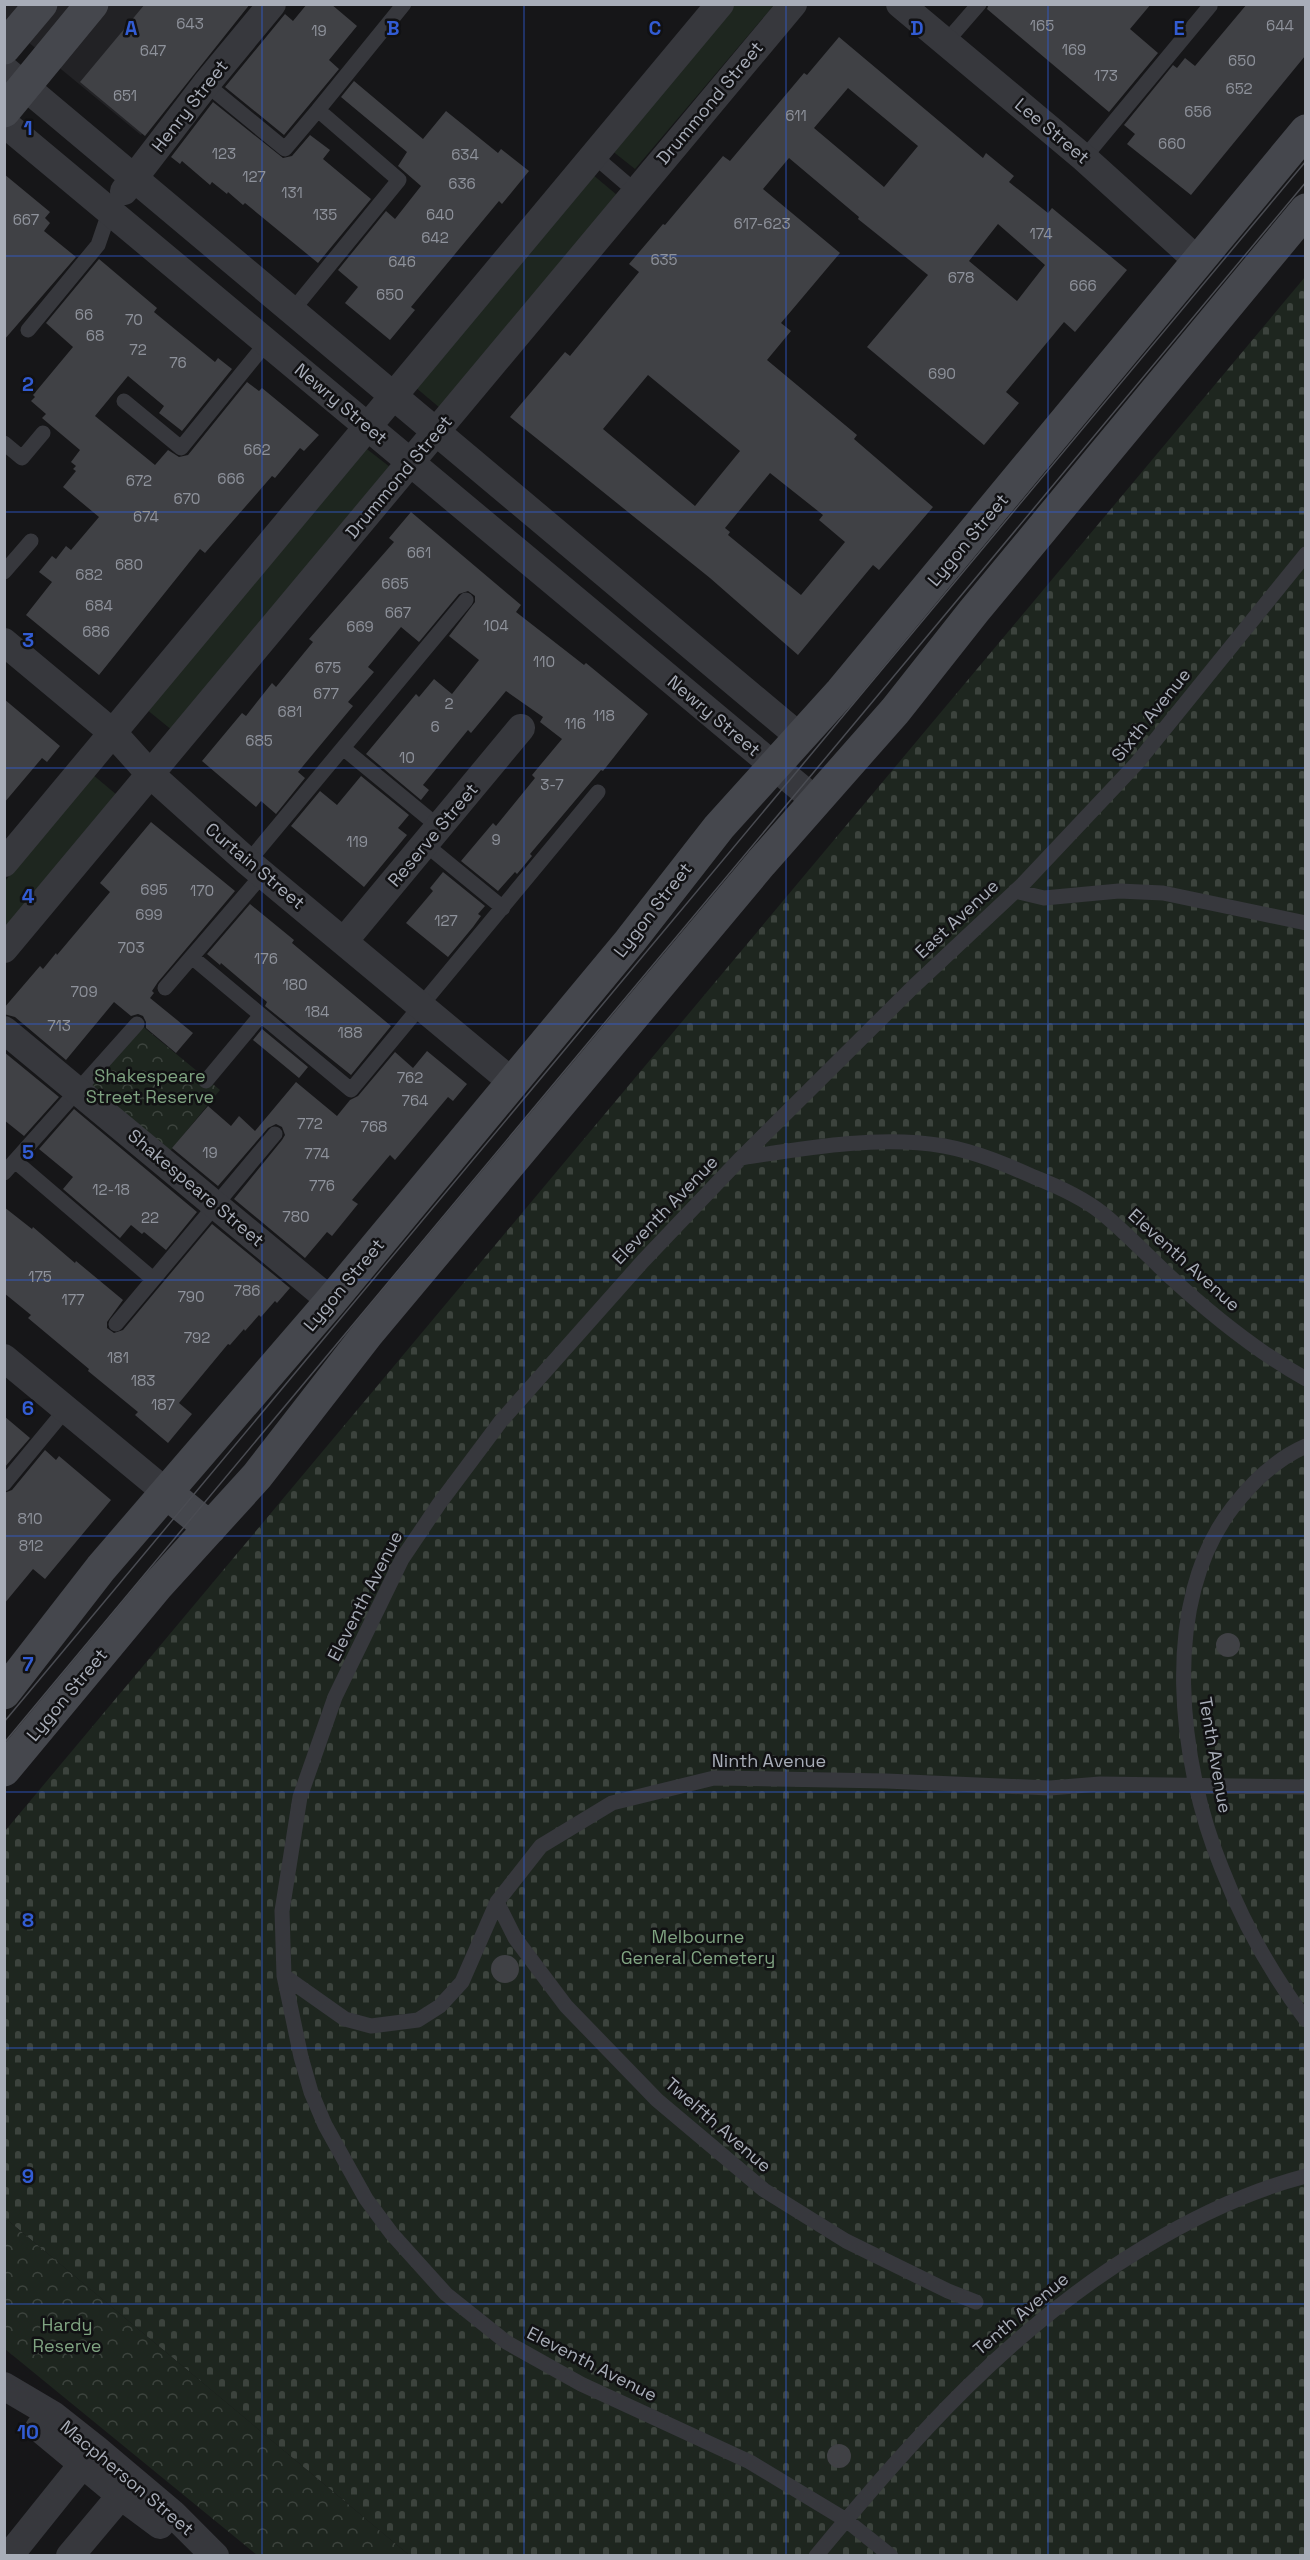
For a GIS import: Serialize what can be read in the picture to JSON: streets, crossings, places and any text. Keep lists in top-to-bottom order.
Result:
{
  "streets": {
    "street": [
      "Drummond Street",
      "Henry Street",
      "Lee Street",
      "Newry Street",
      "Lygon Street",
      "Reserve Street",
      "Curtain Street",
      "Shakespeare Street",
      "Macpherson Street"
    ],
    "lane": [
      "Sixth Avenue",
      "East Avenue",
      "Eleventh Avenue",
      "Tenth Avenue",
      "Ninth Avenue",
      "Twelfth Avenue"
    ]
  },
  "crossings": [
    ["Drummond Street", "Newry Street"],
    ["Drummond Street", "Curtain Street"],
    ["Henry Street", "Newry Street"],
    ["Lee Street", "Lygon Street"],
    ["Newry Street", "Lygon Street"],
    ["Lygon Street", "Curtain Street"],
    ["Lygon Street", "Shakespeare Street"],
    ["Sixth Avenue", "East Avenue"],
    ["Reserve Street", "Curtain Street"],
    ["East Avenue", "Eleventh Avenue"],
    ["Eleventh Avenue", "Tenth Avenue"],
    ["Eleventh Avenue", "Ninth Avenue"],
    ["Tenth Avenue", "Ninth Avenue"],
    ["Ninth Avenue", "Twelfth Avenue"]
  ],
  "parks": ["Shakespeare Street Reserve", "Melbourne General Cemetery", "Hardy Reserve"],
  "house_numbers": [
    "643",
    "165",
    "644",
    "19",
    "169",
    "647",
    "650",
    "173",
    "652",
    "651",
    "656",
    "611",
    "660",
    "123",
    "634",
    "127",
    "636",
    "131",
    "135",
    "640",
    "667",
    "617-623",
    "174",
    "642",
    "635",
    "646",
    "678",
    "666",
    "650",
    "66",
    "70",
    "68",
    "72",
    "76",
    "690",
    "662",
    "666",
    "672",
    "670",
    "674",
    "661",
    "680",
    "682",
    "665",
    "684",
    "667",
    "104",
    "669",
    "686",
    "110",
    "675",
    "677",
    "2",
    "681",
    "118",
    "116",
    "6",
    "685",
    "10",
    "3-7",
    "9",
    "119",
    "695",
    "170",
    "699",
    "127",
    "703",
    "176",
    "180",
    "709",
    "184",
    "713",
    "188",
    "762",
    "764",
    "772",
    "768",
    "19",
    "774",
    "776",
    "12-18",
    "780",
    "22",
    "175",
    "786",
    "790",
    "177",
    "792",
    "181",
    "183",
    "187",
    "810",
    "812"
  ],
  "grid": {
    "columns": [
      "A",
      "B",
      "C",
      "D",
      "E"
    ],
    "rows": [
      "1",
      "2",
      "3",
      "4",
      "5",
      "6",
      "7",
      "8",
      "9",
      "10"
    ]
  }
}
